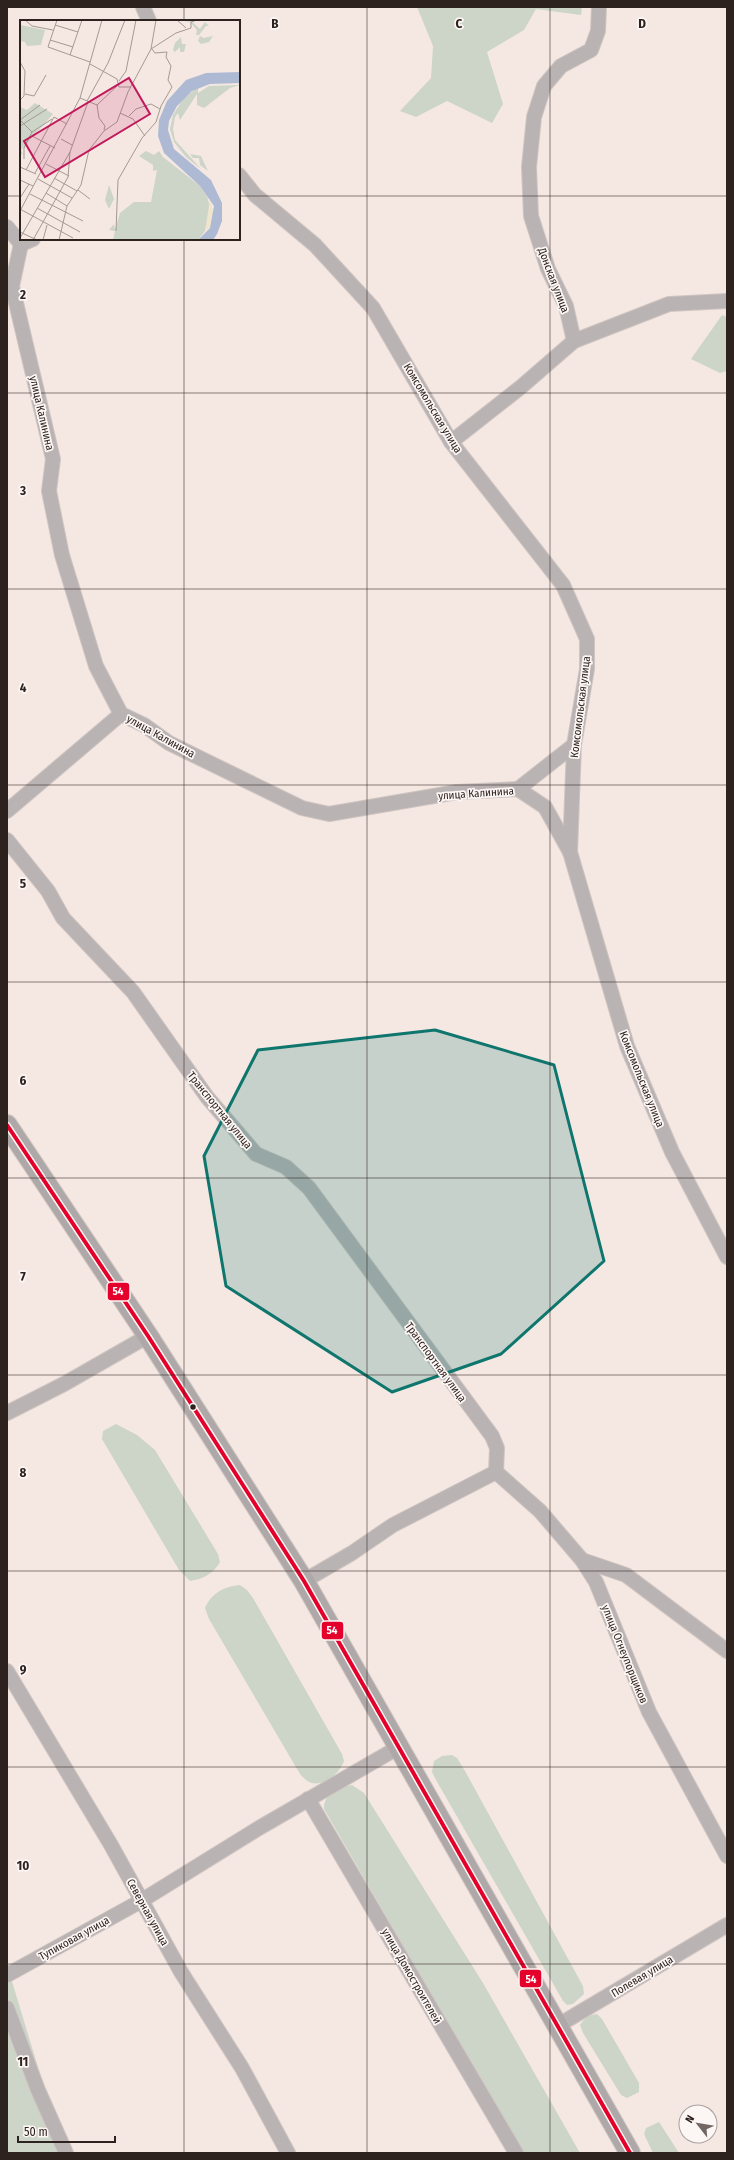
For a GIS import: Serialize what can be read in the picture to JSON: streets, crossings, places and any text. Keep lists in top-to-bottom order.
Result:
{
  "streets": {
    "street": [
      "Донская улица",
      "Комсомольская улица",
      "улица Калинина",
      "Транспортная улица",
      "улица Огнеупорщиков",
      "Северная улица",
      "Тупиковая улица",
      "улица Домостроителей",
      "Полевая улица"
    ]
  },
  "crossings": [
    ["Комсомольская улица", "улица Калинина"],
    ["Транспортная улица", "улица Огнеупорщиков"],
    ["Северная улица", "Тупиковая улица"],
    ["Тупиковая улица", "улица Домостроителей"]
  ],
  "lines": ["transit line 54"],
  "scale_bar": "50 m",
  "north": "top left",
  "grid": {
    "columns": ["B", "C", "D"],
    "rows": [
      "2",
      "3",
      "4",
      "5",
      "6",
      "7",
      "8",
      "9",
      "10",
      "11"
    ]
  }
}
